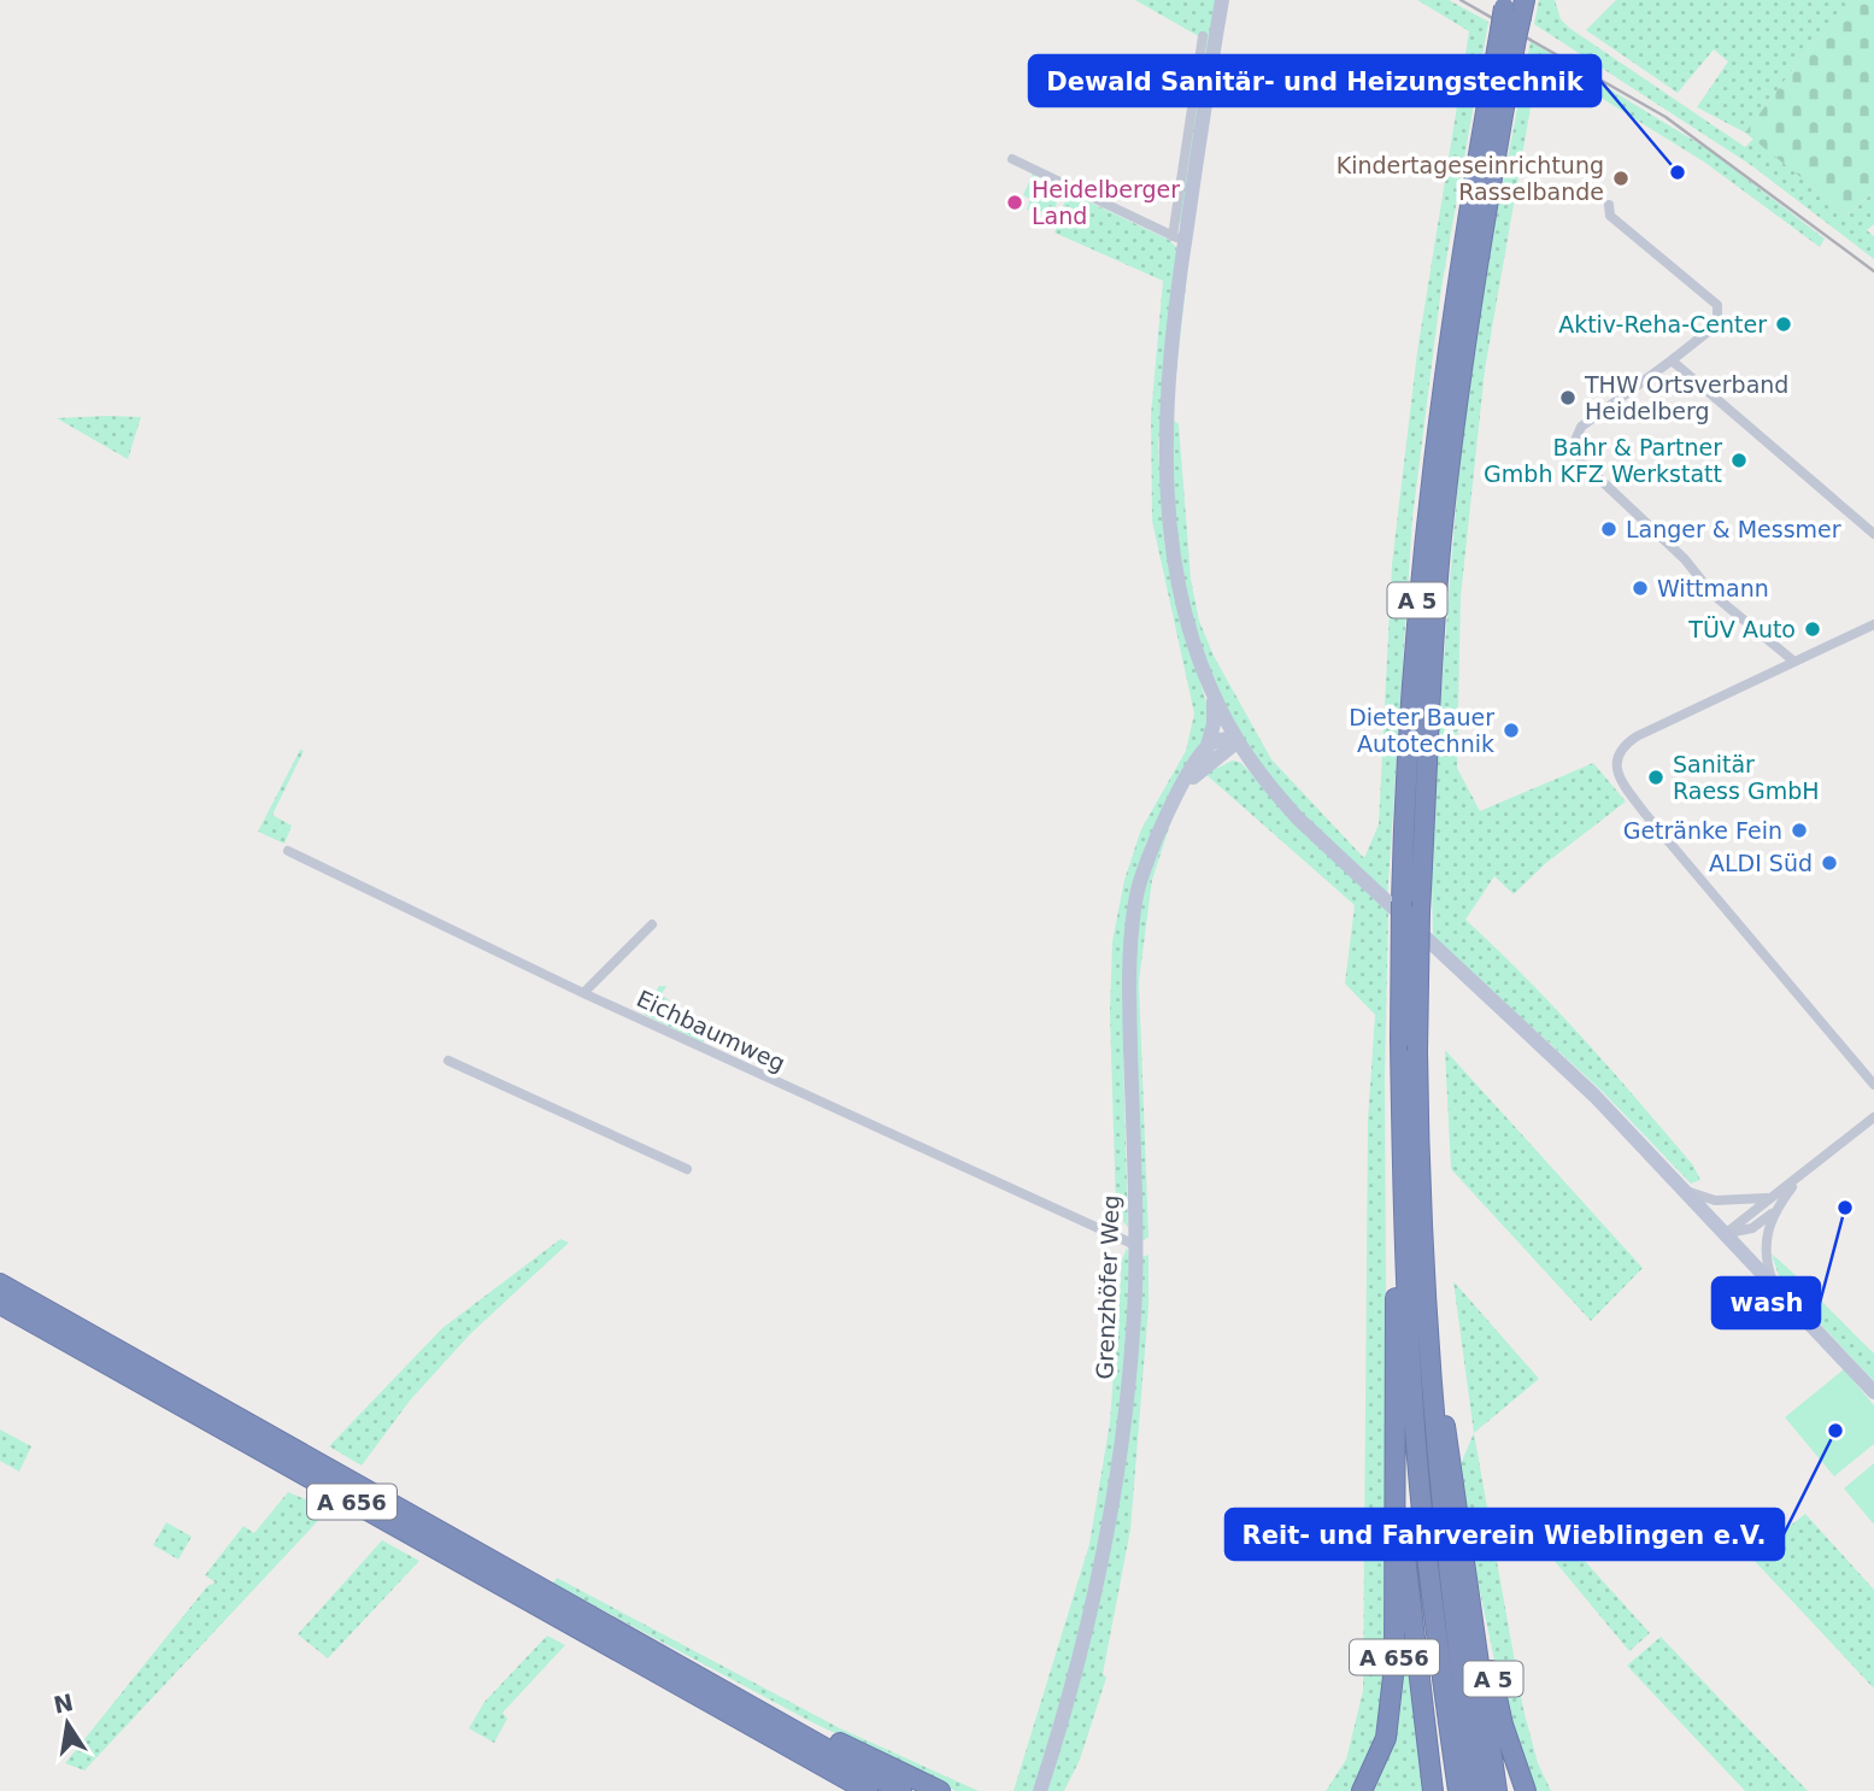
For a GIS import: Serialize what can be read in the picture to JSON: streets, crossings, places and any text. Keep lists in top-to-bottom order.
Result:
{
  "streets": {
    "highway": ["A 5", "A 656"],
    "main road": ["Grenzhöfer Weg"],
    "street": ["Eichbaumweg"]
  },
  "crossings": [
    ["Eichbaumweg", "Grenzhöfer Weg"]
  ],
  "places": [
    "Dewald Sanitär- und Heizungstechnik",
    "Kindertageseinrichtung Rasselbande",
    "Heidelberger Land",
    "Aktiv-Reha-Center",
    "THW Ortsverband Heidelberg",
    "Bahr & Partner Gmbh KFZ Werkstatt",
    "Langer & Messmer",
    "Wittmann",
    "TÜV Auto",
    "Dieter Bauer Autotechnik",
    "Sanitär Raess GmbH",
    "Getränke Fein",
    "ALDI Süd",
    "wash",
    "Reit- und Fahrverein Wieblingen e.V."
  ],
  "north": "top"
}
